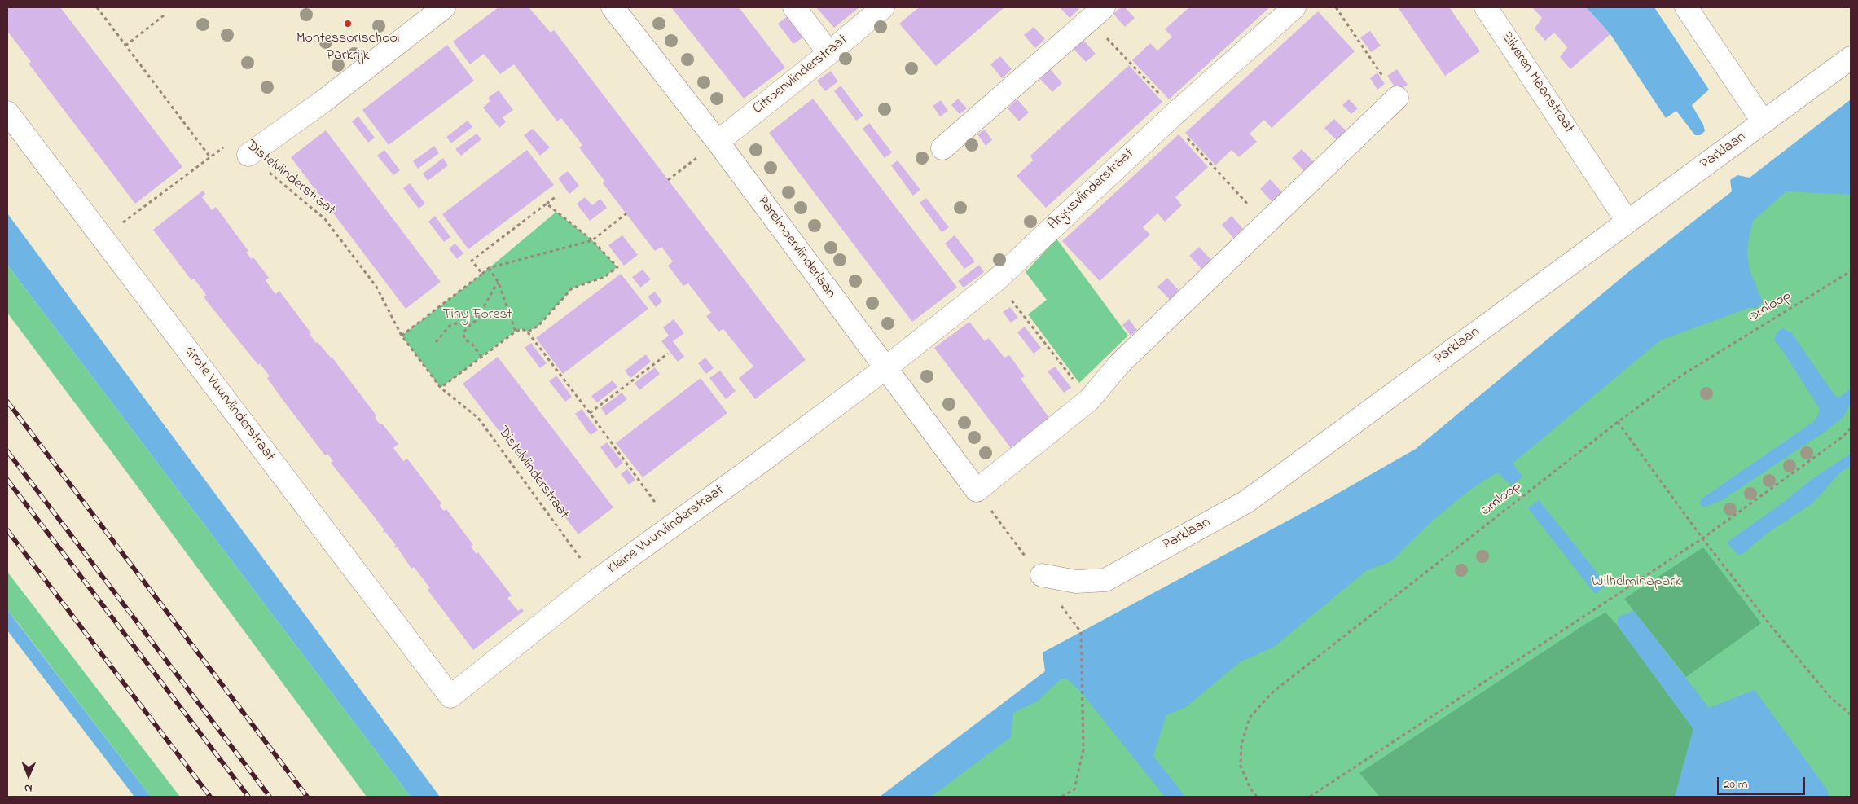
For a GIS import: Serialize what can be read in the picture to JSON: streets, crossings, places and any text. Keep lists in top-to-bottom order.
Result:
{
  "streets": {
    "street": [
      "Citroenvlinderstraat",
      "Zilveren Maanstraat",
      "Parklaan",
      "Argusvlinderstraat",
      "Parelmoervlinderlaan",
      "Grote Vuurvlinderstraat",
      "Kleine Vuurvlinderstraat"
    ],
    "path": ["Distelvlinderstraat", "Omloop"]
  },
  "crossings": [
    ["Citroenvlinderstraat", "Parelmoervlinderlaan"],
    ["Zilveren Maanstraat", "Parklaan"],
    ["Distelvlinderstraat", "Kleine Vuurvlinderstraat"],
    ["Argusvlinderstraat", "Parelmoervlinderlaan"],
    ["Argusvlinderstraat", "Kleine Vuurvlinderstraat"],
    ["Parelmoervlinderlaan", "Kleine Vuurvlinderstraat"],
    ["Grote Vuurvlinderstraat", "Kleine Vuurvlinderstraat"]
  ],
  "parks": ["Tiny Forest", "Wilhelminapark"],
  "places": ["Montessorischool Parkrijk"],
  "scale_bar": "20 m",
  "north": "bottom"
}
